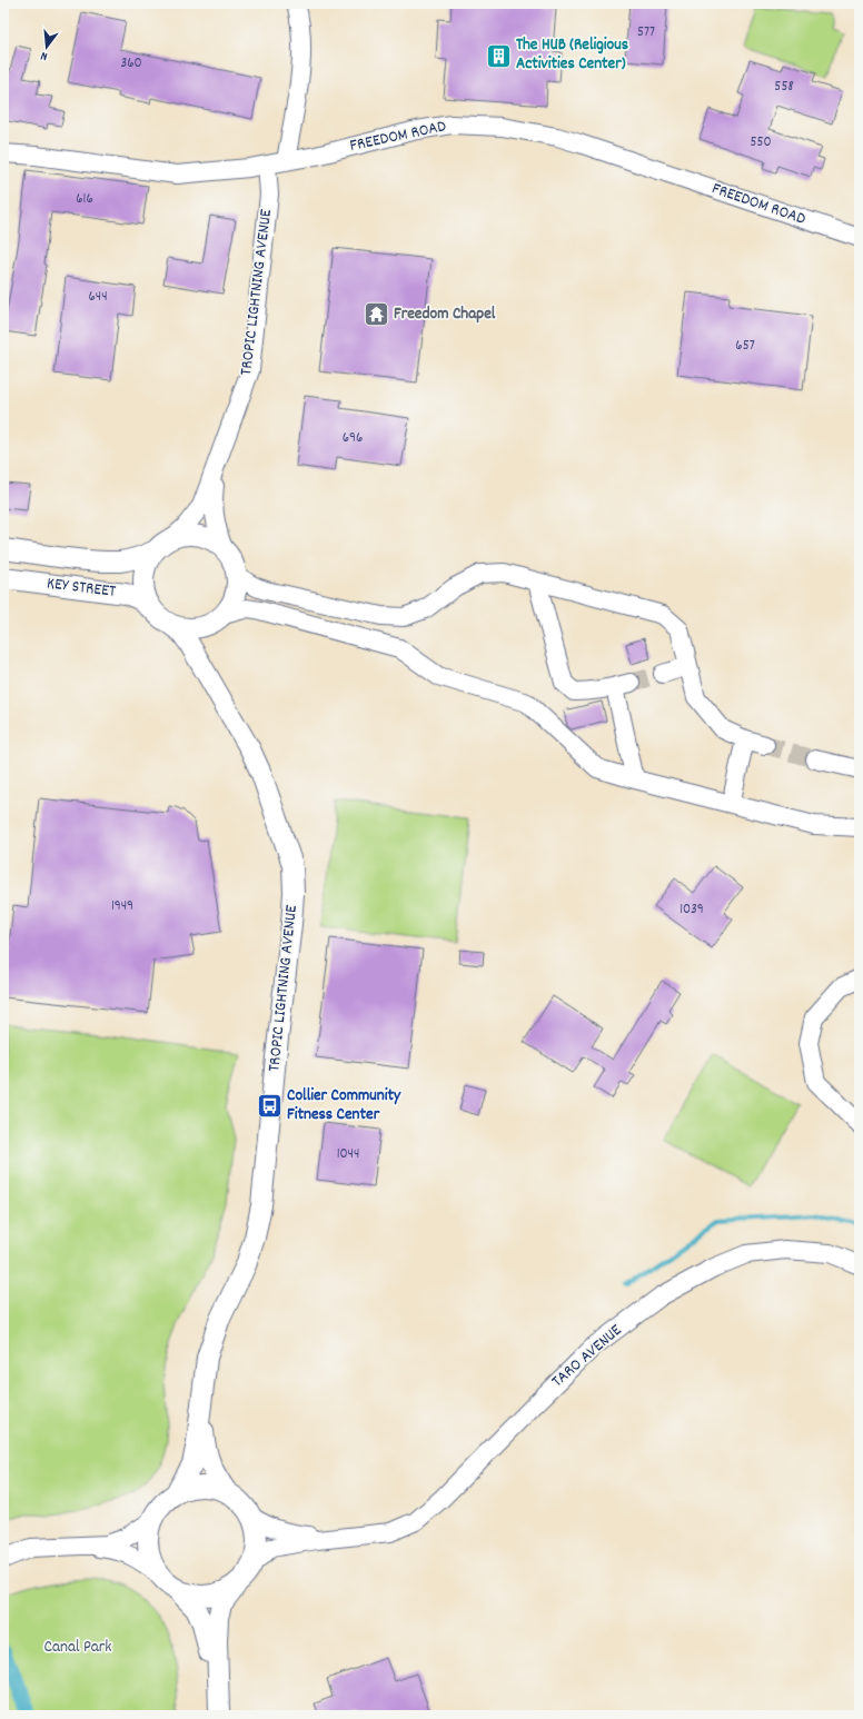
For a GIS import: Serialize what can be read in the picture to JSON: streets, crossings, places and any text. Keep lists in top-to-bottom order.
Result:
{
  "streets": {
    "main road": ["TROPIC LIGHTNING AVENUE", "KEY STREET"],
    "street": ["FREEDOM ROAD", "TARO AVENUE"]
  },
  "crossings": [
    ["FREEDOM ROAD", "TROPIC LIGHTNING AVENUE"],
    ["TROPIC LIGHTNING AVENUE", "KEY STREET"]
  ],
  "parks": ["Canal Park"],
  "places": {
    "building": ["The HUB (Religious Activities Center)"],
    "temple": ["Freedom Chapel"],
    "bus stop": ["Collier Community Fitness Center"]
  },
  "house_numbers": [
    "577",
    "360",
    "558",
    "550",
    "616",
    "644",
    "657",
    "696",
    "1949",
    "1039",
    "1044"
  ],
  "north": "bottom"
}
